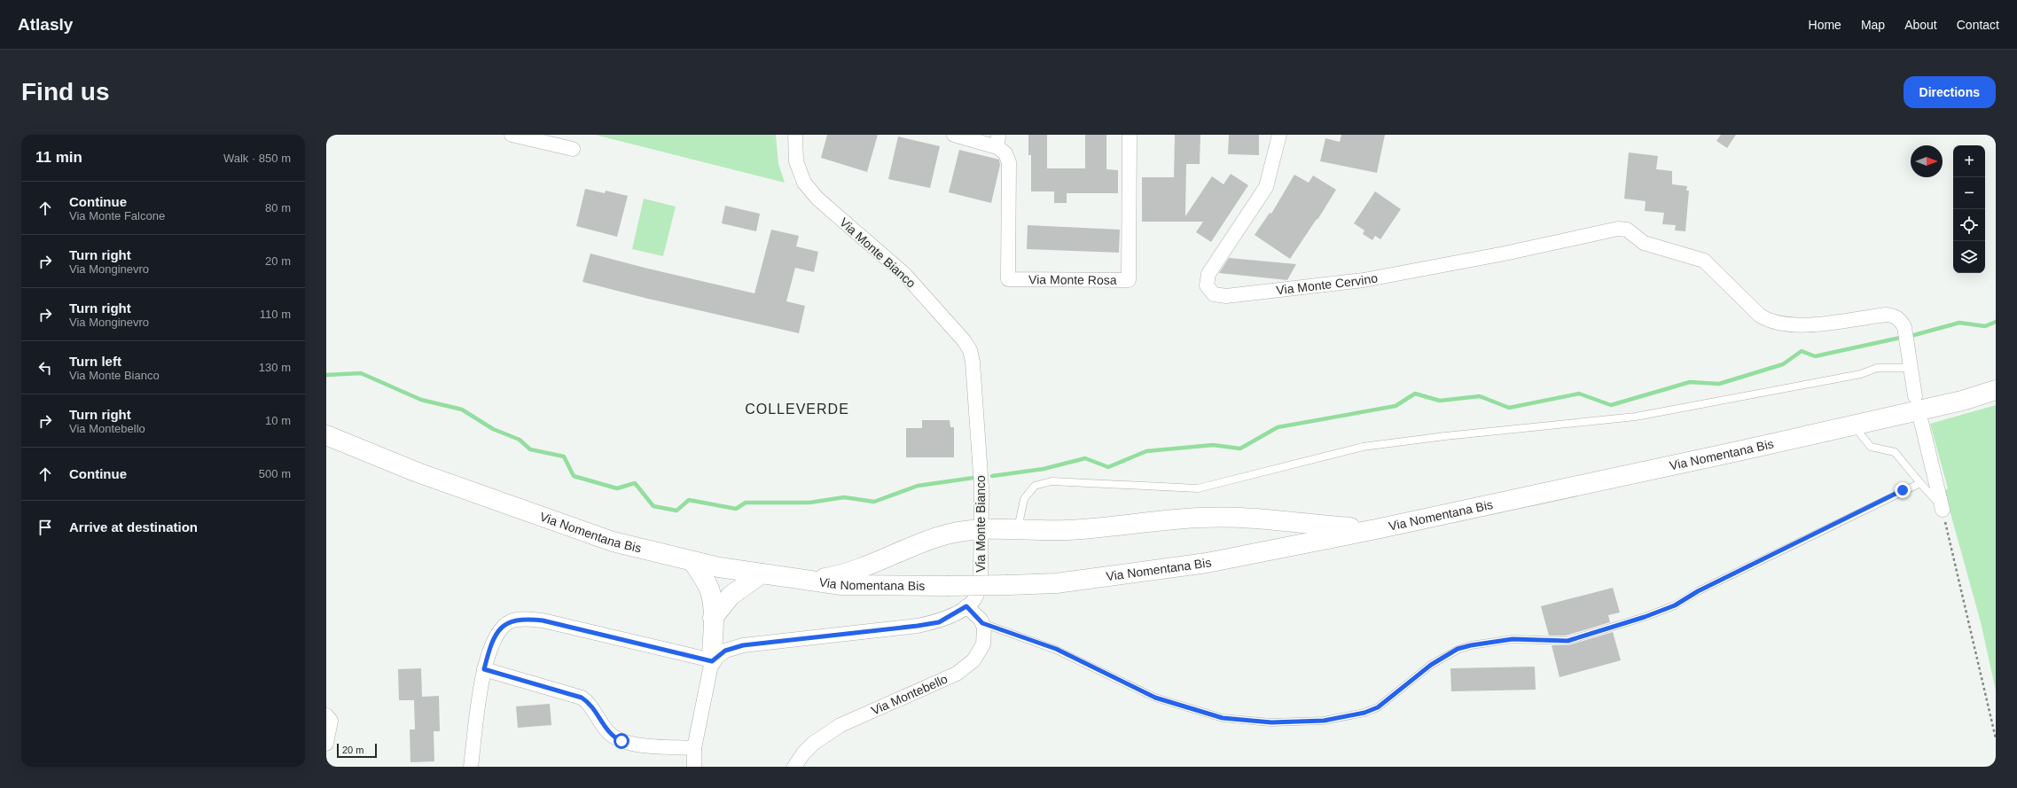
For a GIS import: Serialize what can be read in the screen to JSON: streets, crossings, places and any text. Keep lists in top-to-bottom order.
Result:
{
  "streets": {
    "main road": ["Via Nomentana Bis"],
    "street": [
      "Via Monte Bianco",
      "Via Monte Rosa",
      "Via Monte Cervino",
      "Via Montebello"
    ]
  },
  "districts": ["COLLEVERDE"],
  "scale_bar": "20 m",
  "north": "right",
  "page": {
    "header": "Atlasly",
    "nav": [
      "Home",
      "Map",
      "About",
      "Contact"
    ],
    "buttons": "Directions",
    "title": "Find us",
    "heading": ["11 min", "Walk · 850 m"],
    "map_buttons": ["+", "−"],
    "list": [
      ["Continue", "Via Monte Falcone", "80 m"],
      ["Turn right", "Via Monginevro", "20 m"],
      ["Turn right", "Via Monginevro", "110 m"],
      ["Turn left", "Via Monte Bianco", "130 m"],
      ["Turn right", "Via Montebello", "10 m"],
      ["Continue", "500 m"],
      "Arrive at destination"
    ],
    "scale": "20 m"
  }
}
